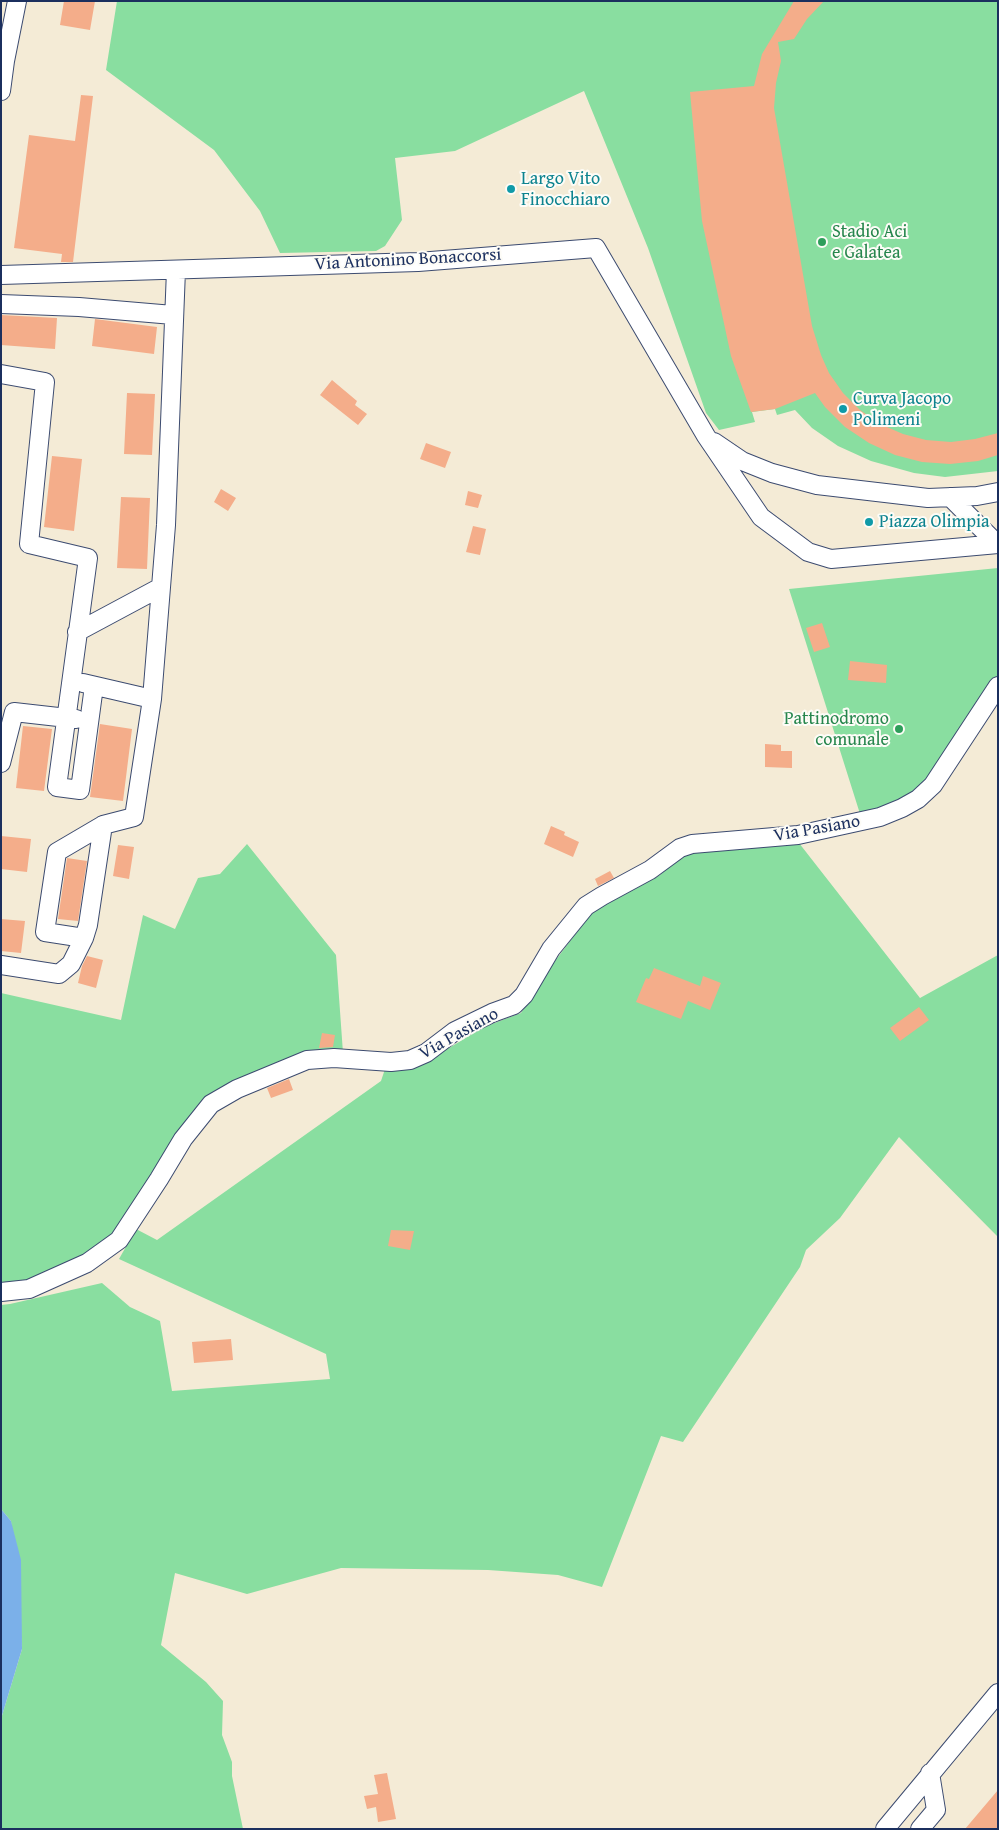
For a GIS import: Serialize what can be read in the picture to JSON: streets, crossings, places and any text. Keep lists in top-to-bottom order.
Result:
{
  "streets": {
    "street": ["Via Antonino Bonaccorsi", "Via Pasiano"]
  },
  "places": [
    "Largo Vito Finocchiaro",
    "Stadio Aci e Galatea",
    "Curva Jacopo Polimeni",
    "Piazza Olimpia",
    "Pattinodromo comunale"
  ]
}
